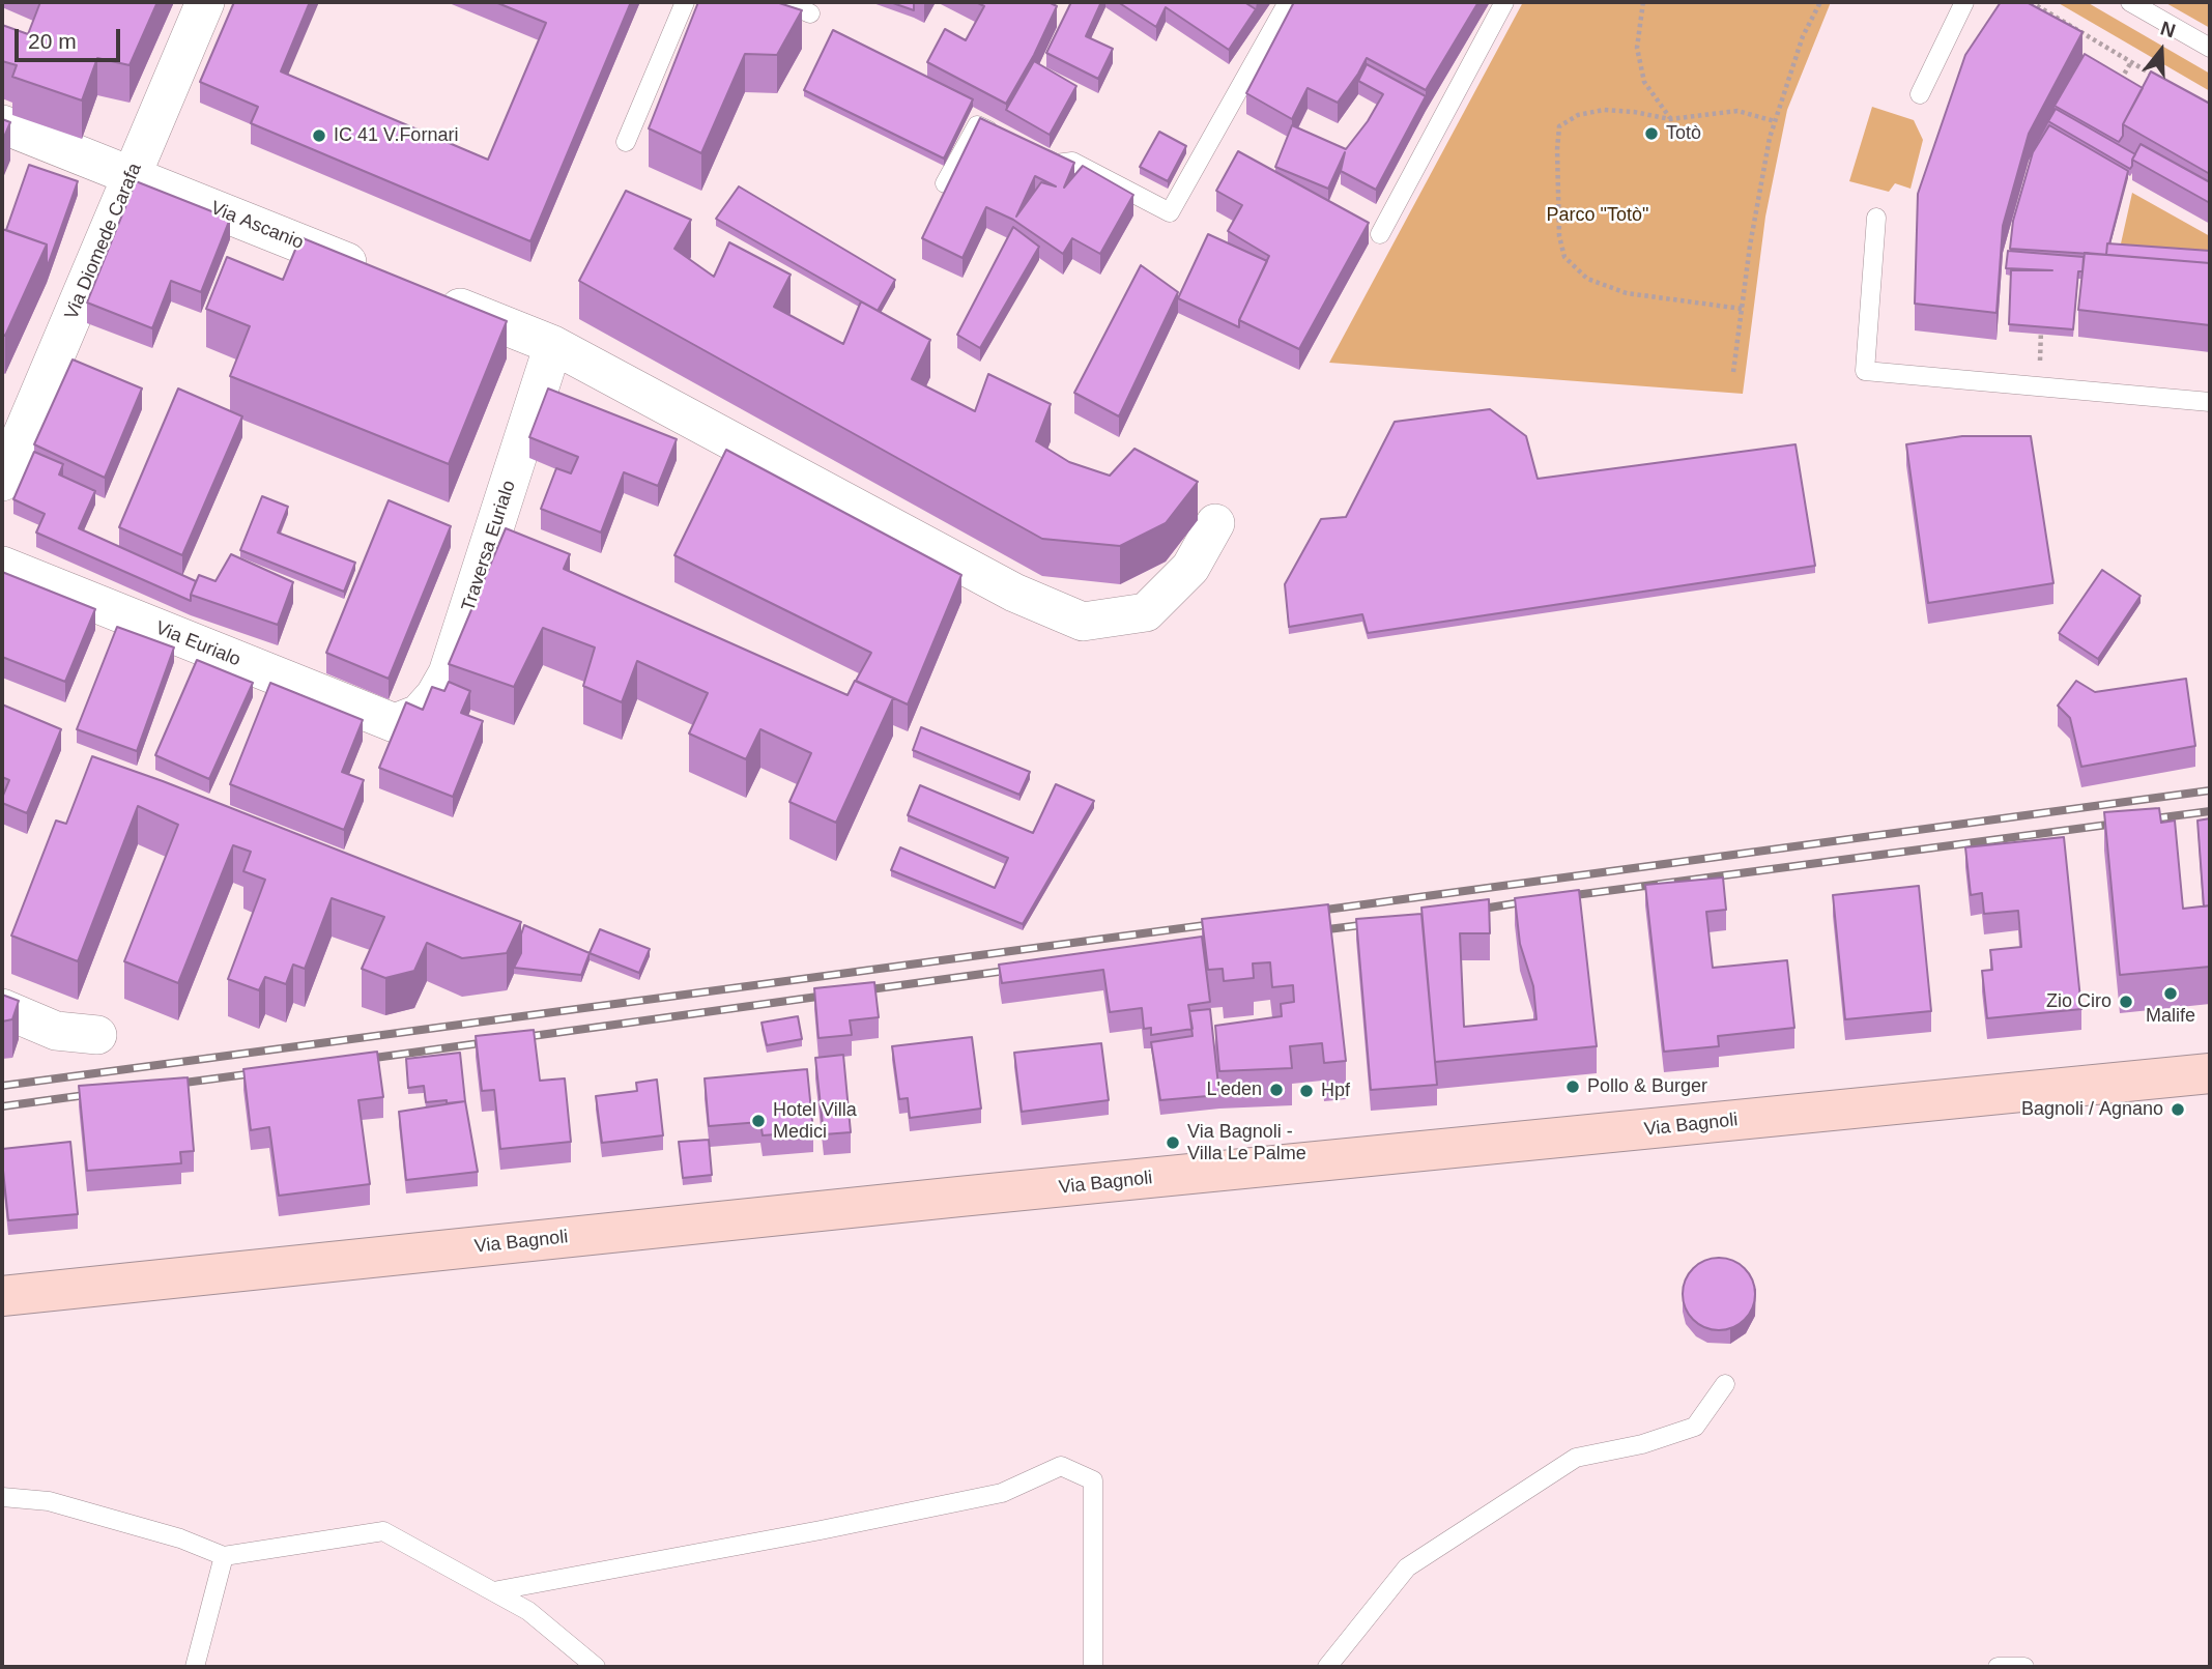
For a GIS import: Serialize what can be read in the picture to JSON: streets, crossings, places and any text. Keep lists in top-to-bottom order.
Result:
{
  "streets": {
    "street": [
      "Via Ascanio",
      "Via Diomede Carafa",
      "Traversa Eurialo",
      "Via Eurialo",
      "Via Bagnoli"
    ]
  },
  "crossings": [
    ["Via Ascanio", "Via Diomede Carafa"],
    ["Traversa Eurialo", "Via Eurialo"]
  ],
  "parks": ["Parco \"Totò\""],
  "places": [
    "Totò",
    "IC 41 V.Fornari",
    "Malife",
    "Zio Ciro",
    "Pollo & Burger",
    "L'eden",
    "Hpf",
    "Bagnoli / Agnano",
    "Hotel Villa Medici",
    "Via Bagnoli - Villa Le Palme"
  ],
  "scale_bar": "20 m",
  "north": "top"
}
